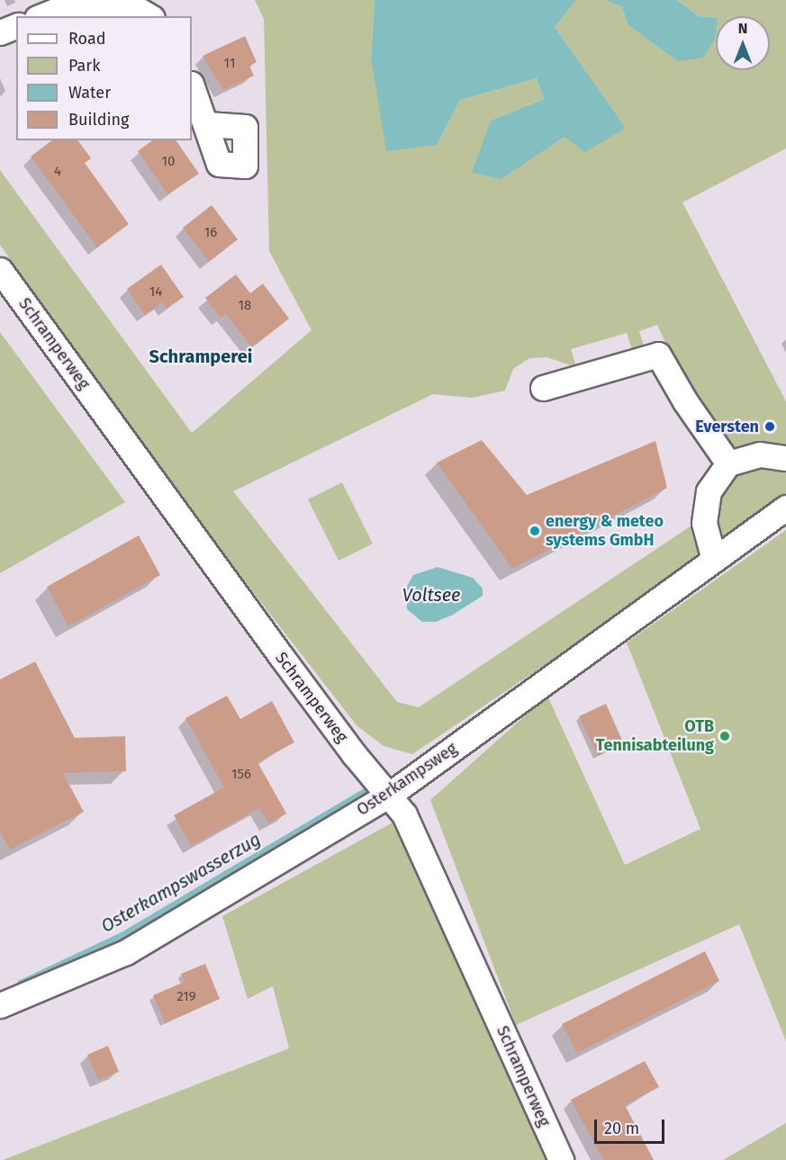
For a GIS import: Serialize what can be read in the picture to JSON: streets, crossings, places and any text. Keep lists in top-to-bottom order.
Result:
{
  "streets": {
    "street": ["Schramperweg", "Osterkampsweg"]
  },
  "crossings": [
    ["Schramperweg", "Osterkampsweg"]
  ],
  "districts": ["Schramperei"],
  "water": ["Voltsee", "Osterkampswasserzug"],
  "places": ["Eversten", "energy & meteo systems GmbH", "OTB Tennisabteilung"],
  "house_numbers": [
    "11",
    "10",
    "4",
    "16",
    "14",
    "18",
    "156",
    "219"
  ],
  "legend": [
    "Road",
    "Park",
    "Water",
    "Building"
  ],
  "scale_bar": "20 m",
  "north": "top"
}
